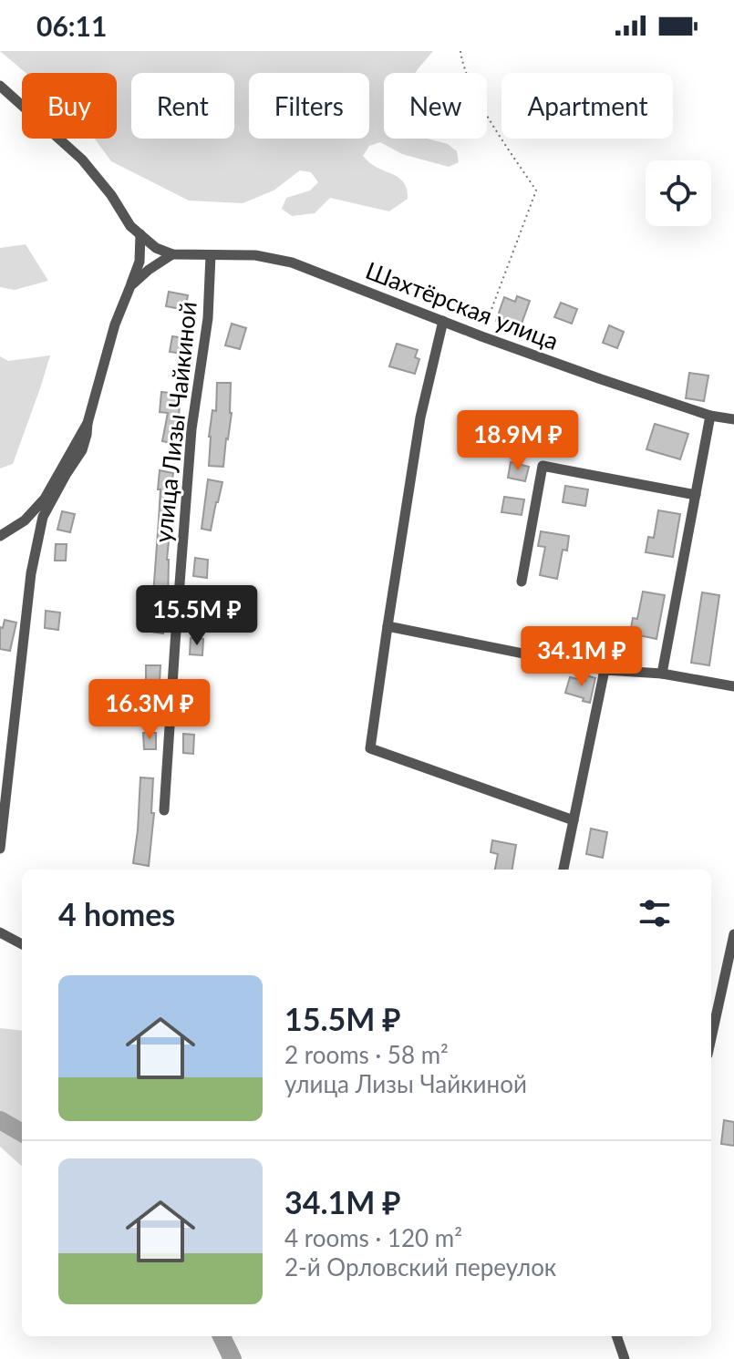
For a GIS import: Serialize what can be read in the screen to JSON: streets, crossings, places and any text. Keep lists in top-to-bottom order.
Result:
{
  "streets": {
    "street": ["Шахтёрская улица", "улица Лизы Чайкиной"]
  },
  "crossings": [
    ["Шахтёрская улица", "улица Лизы Чайкиной"]
  ],
  "page": {
    "status": "06:11",
    "chip": [
      "Buy",
      "Rent",
      "Filters",
      "New",
      "Apartment"
    ],
    "price": [
      "18.9M ₽",
      "15.5M ₽",
      "34.1M ₽",
      "16.3M ₽"
    ],
    "heading": "4 homes",
    "list": [
      {
        "name": "15.5M ₽",
        "note": "2 rooms · 58 m² · улица Лизы Чайкиной"
      },
      {
        "name": "34.1M ₽",
        "note": "4 rooms · 120 m² · 2-й Орловский переулок"
      }
    ]
  }
}
